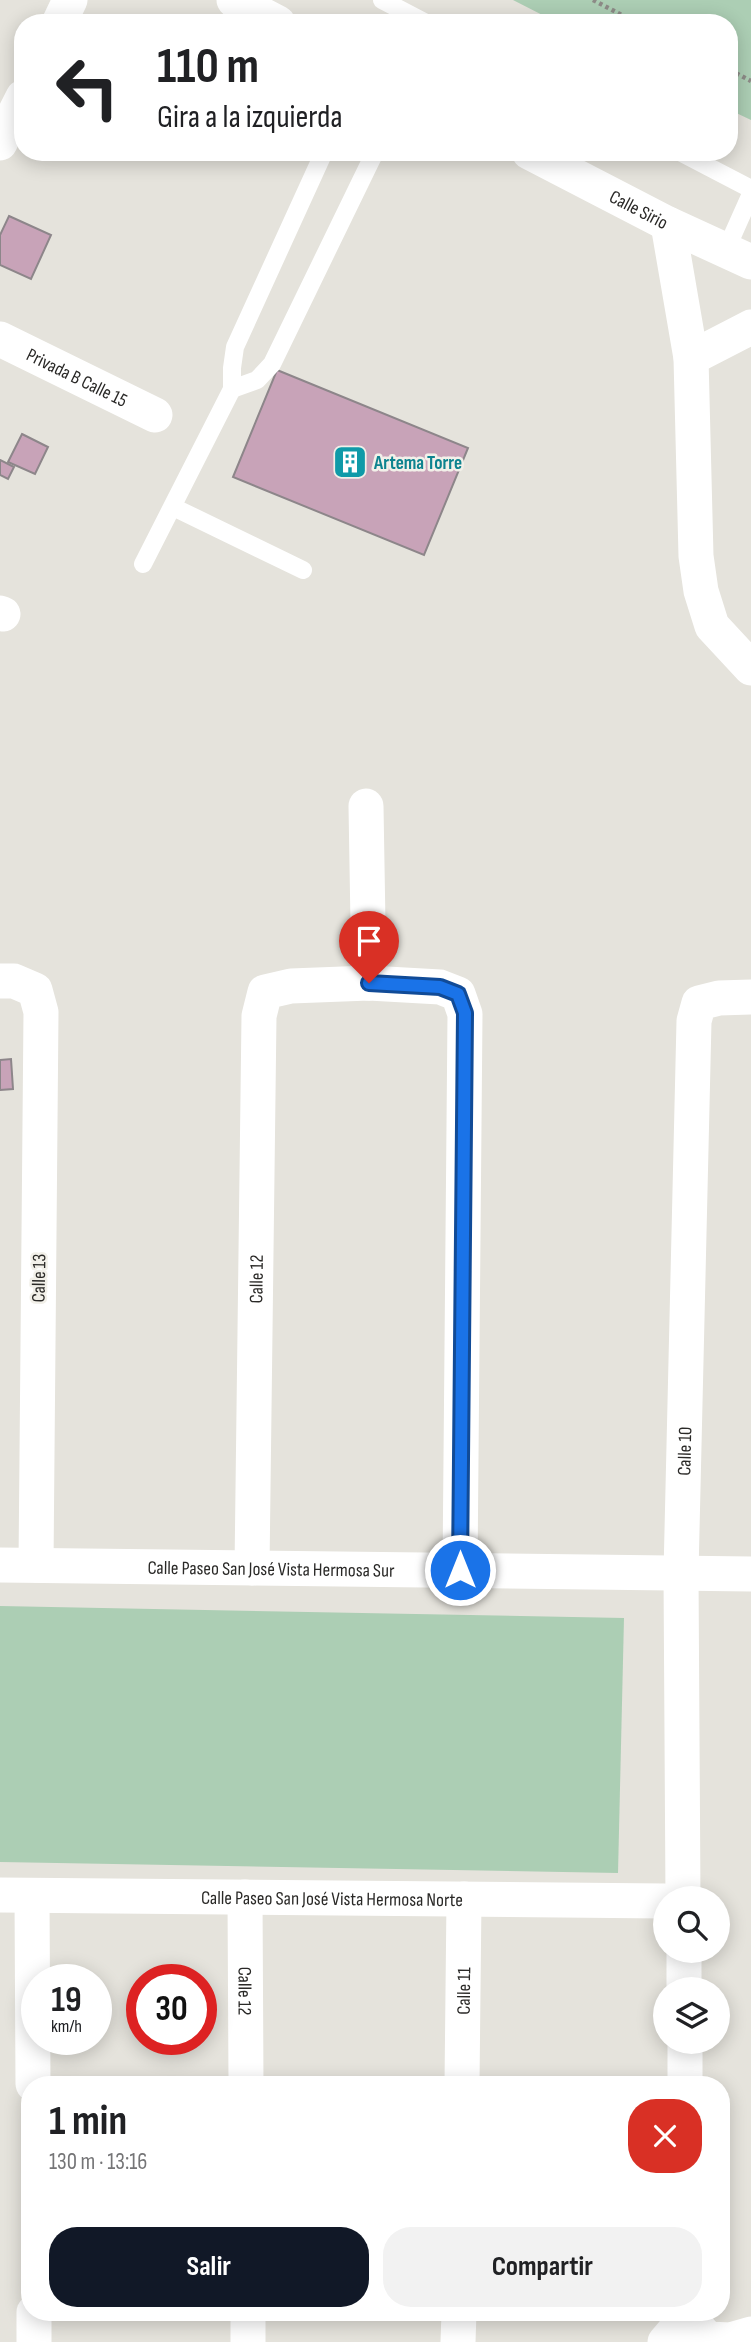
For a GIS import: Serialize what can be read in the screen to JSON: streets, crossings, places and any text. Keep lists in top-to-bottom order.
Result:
{
  "streets": {
    "street": [
      "Calle Sirio",
      "Privada B Calle 15",
      "Calle 13",
      "Calle 12",
      "Calle 10",
      "Calle Paseo San José Vista Hermosa Sur",
      "Calle Paseo San José Vista Hermosa Norte",
      "Calle 11"
    ]
  },
  "crossings": [
    ["Calle 13", "Calle Paseo San José Vista Hermosa Sur"],
    ["Calle 12", "Calle Paseo San José Vista Hermosa Sur"],
    ["Calle 12", "Calle Paseo San José Vista Hermosa Norte"],
    ["Calle 10", "Calle Paseo San José Vista Hermosa Sur"],
    ["Calle Paseo San José Vista Hermosa Norte", "Calle 11"]
  ],
  "places": {
    "building": ["Artema Torre"]
  },
  "page": {
    "turn": ["110 m", "Gira a la izquierda"],
    "speed": "19 km/h",
    "limit": "30",
    "heading": ["1 min", "130 m · 13:16"],
    "buttons": ["Salir", "Compartir"]
  }
}
